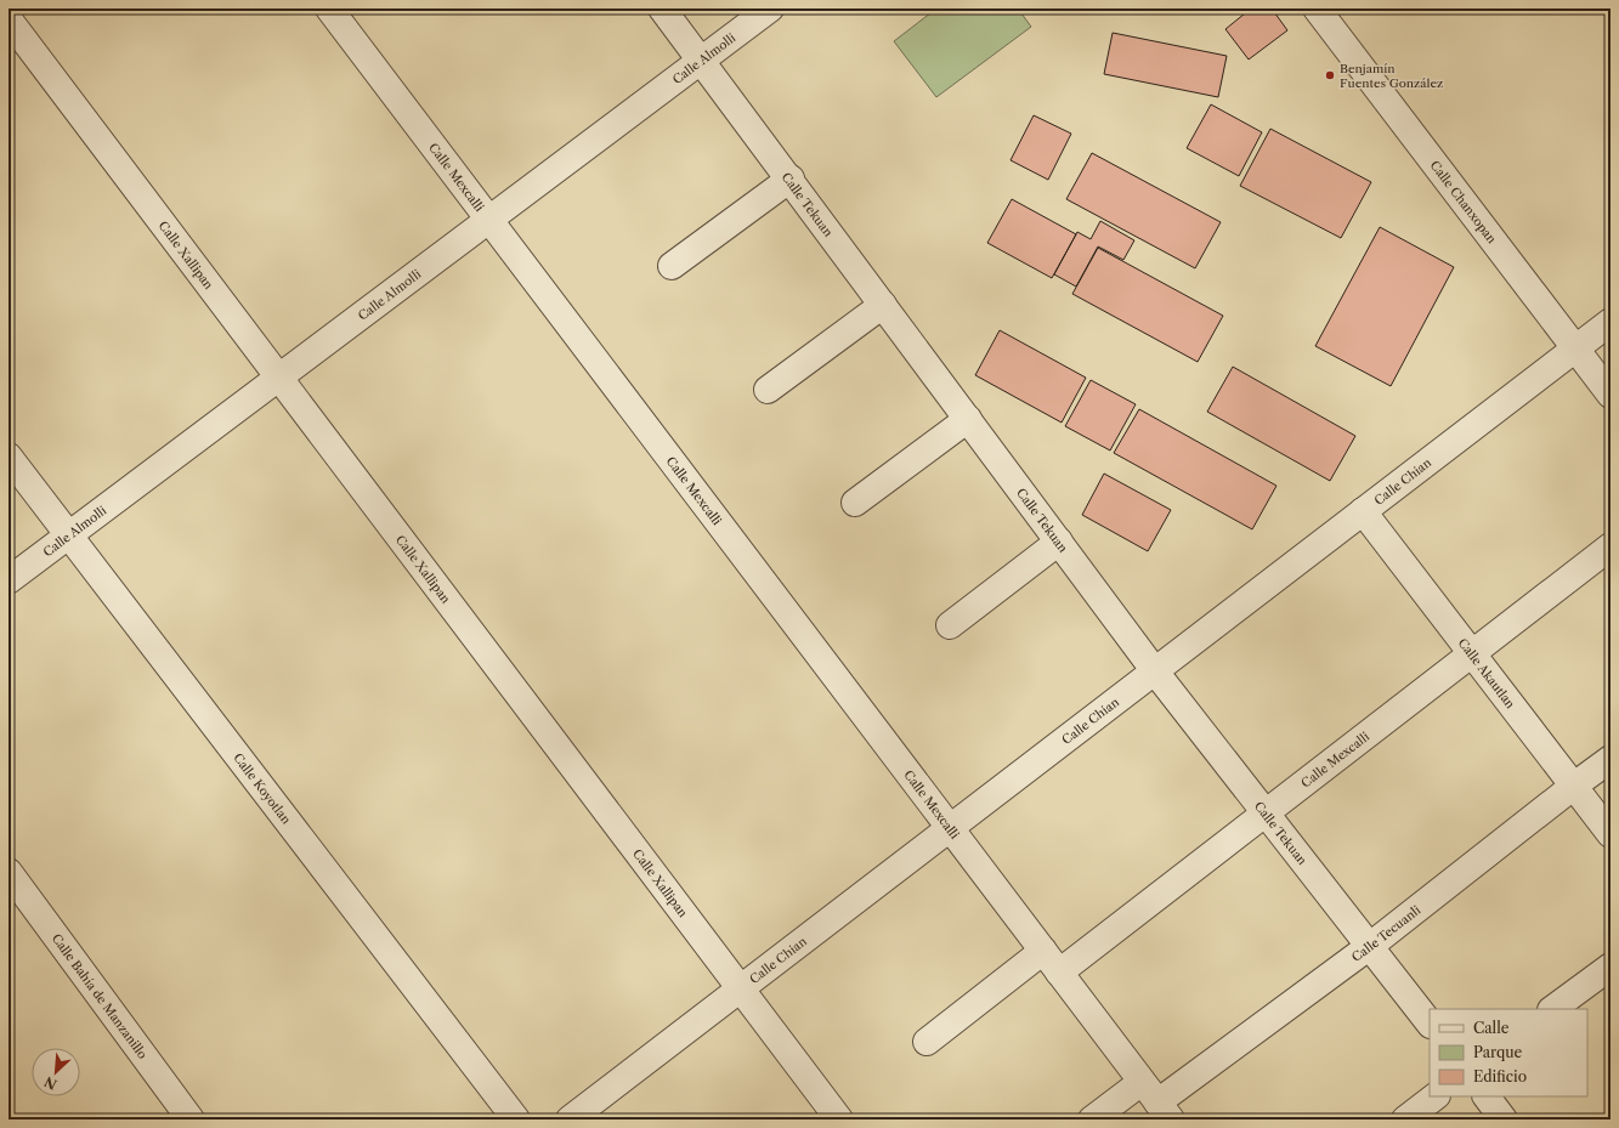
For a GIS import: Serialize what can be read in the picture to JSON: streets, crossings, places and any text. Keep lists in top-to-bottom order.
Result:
{
  "streets": {
    "street": [
      "Calle Almolli",
      "Calle Mexcalli",
      "Calle Chanxopan",
      "Calle Tekuan",
      "Calle Xallipan",
      "Calle Chian",
      "Calle Akautlan",
      "Calle Koyotlan",
      "Calle Tecuanli",
      "Calle Bahía de Manzanillo"
    ]
  },
  "crossings": [
    ["Calle Almolli", "Calle Mexcalli"],
    ["Calle Almolli", "Calle Tekuan"],
    ["Calle Almolli", "Calle Xallipan"],
    ["Calle Almolli", "Calle Koyotlan"],
    ["Calle Mexcalli", "Calle Tekuan"],
    ["Calle Mexcalli", "Calle Chian"],
    ["Calle Mexcalli", "Calle Akautlan"],
    ["Calle Mexcalli", "Calle Tecuanli"],
    ["Calle Chanxopan", "Calle Chian"],
    ["Calle Tekuan", "Calle Chian"],
    ["Calle Tekuan", "Calle Tecuanli"],
    ["Calle Xallipan", "Calle Chian"],
    ["Calle Chian", "Calle Akautlan"],
    ["Calle Akautlan", "Calle Tecuanli"]
  ],
  "places": ["Benjamín Fuentes González"],
  "legend": ["Calle", "Parque", "Edificio"],
  "north": "bottom left"
}
